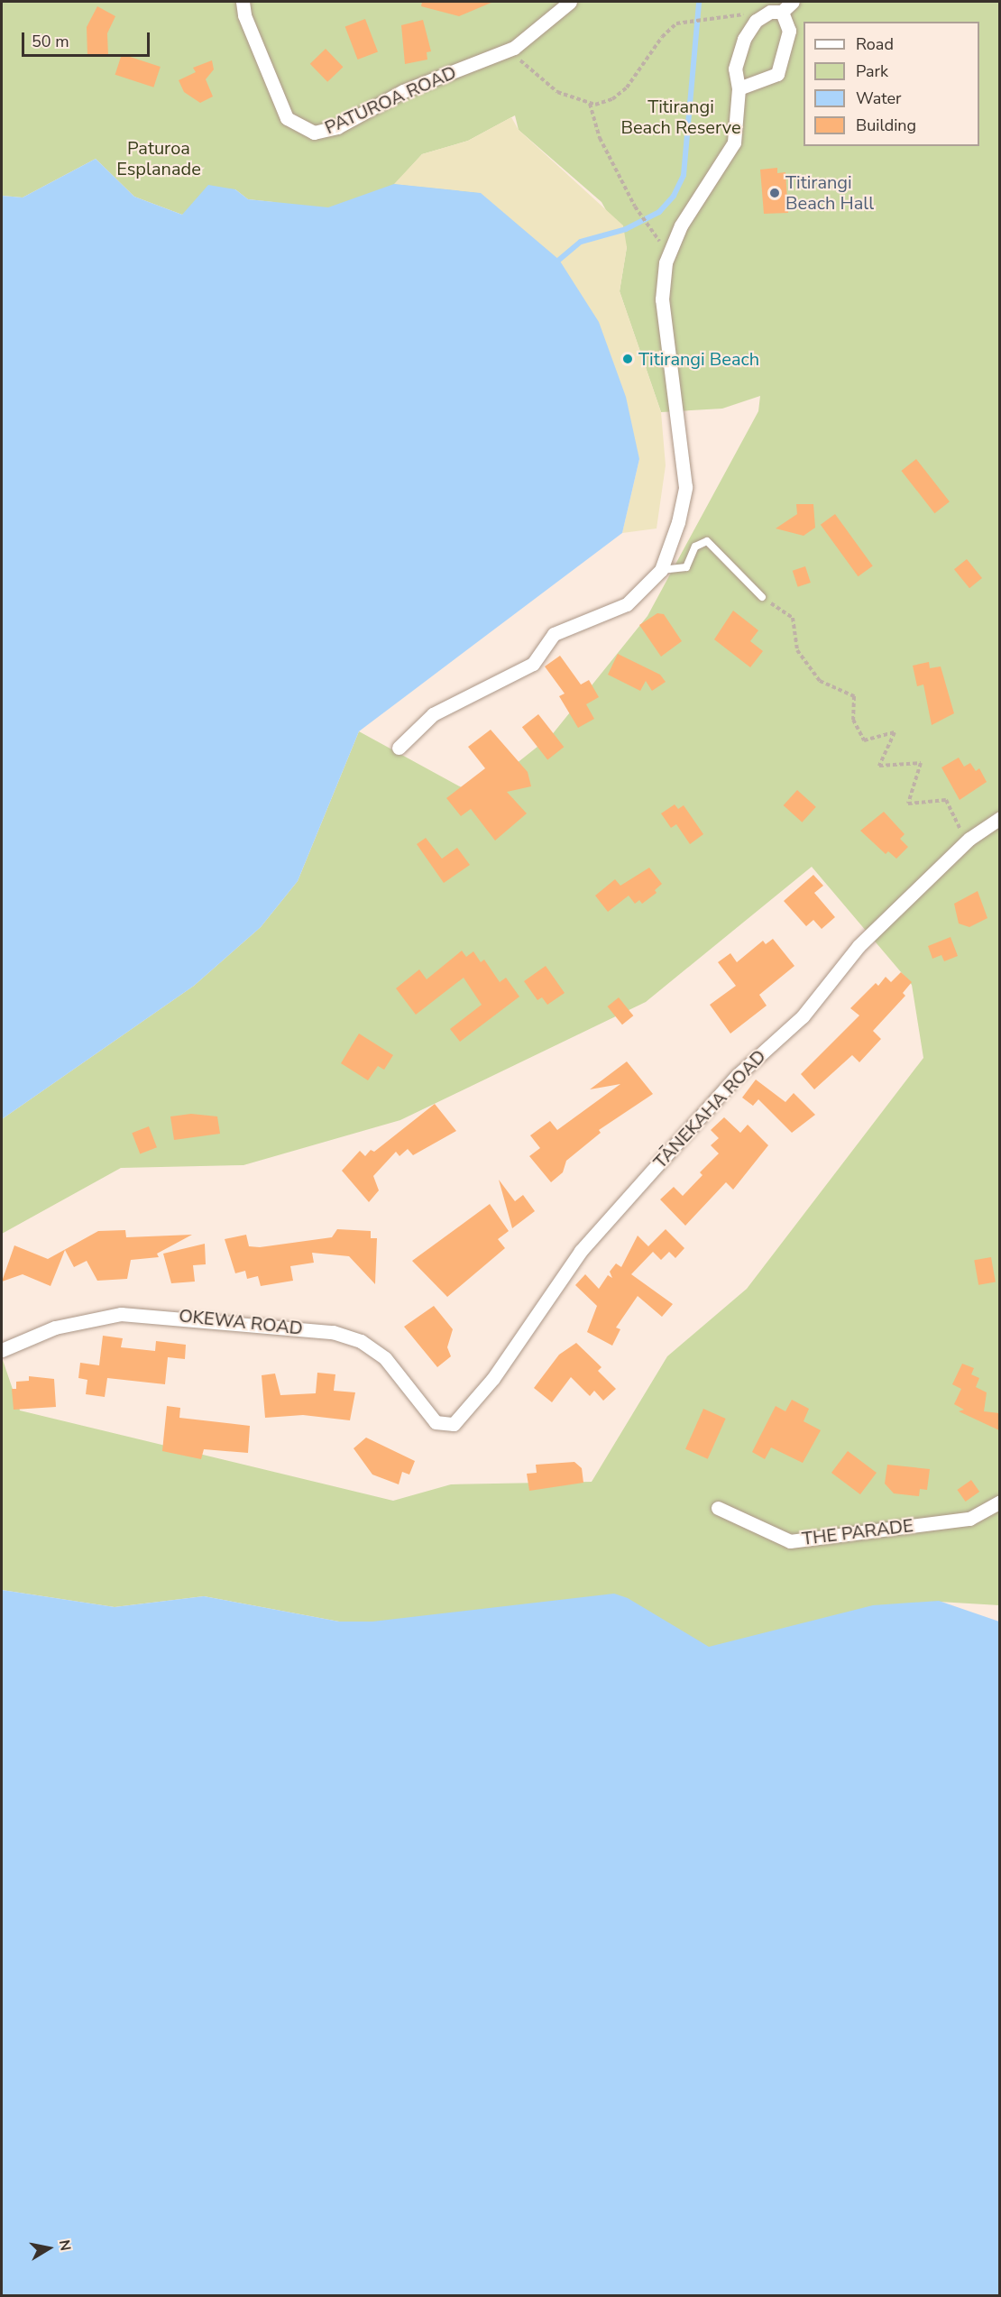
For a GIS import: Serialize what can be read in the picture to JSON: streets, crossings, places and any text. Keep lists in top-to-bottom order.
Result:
{
  "streets": {
    "street": [
      "PATUROA ROAD",
      "TĀNEKAHA ROAD",
      "OKEWA ROAD",
      "THE PARADE"
    ]
  },
  "crossings": [
    ["TĀNEKAHA ROAD", "OKEWA ROAD"]
  ],
  "parks": ["Titirangi Beach Reserve", "Paturoa Esplanade"],
  "places": ["Titirangi Beach Hall", "Titirangi Beach"],
  "legend": [
    "Road",
    "Park",
    "Water",
    "Building"
  ],
  "scale_bar": "50 m",
  "north": "right"
}
